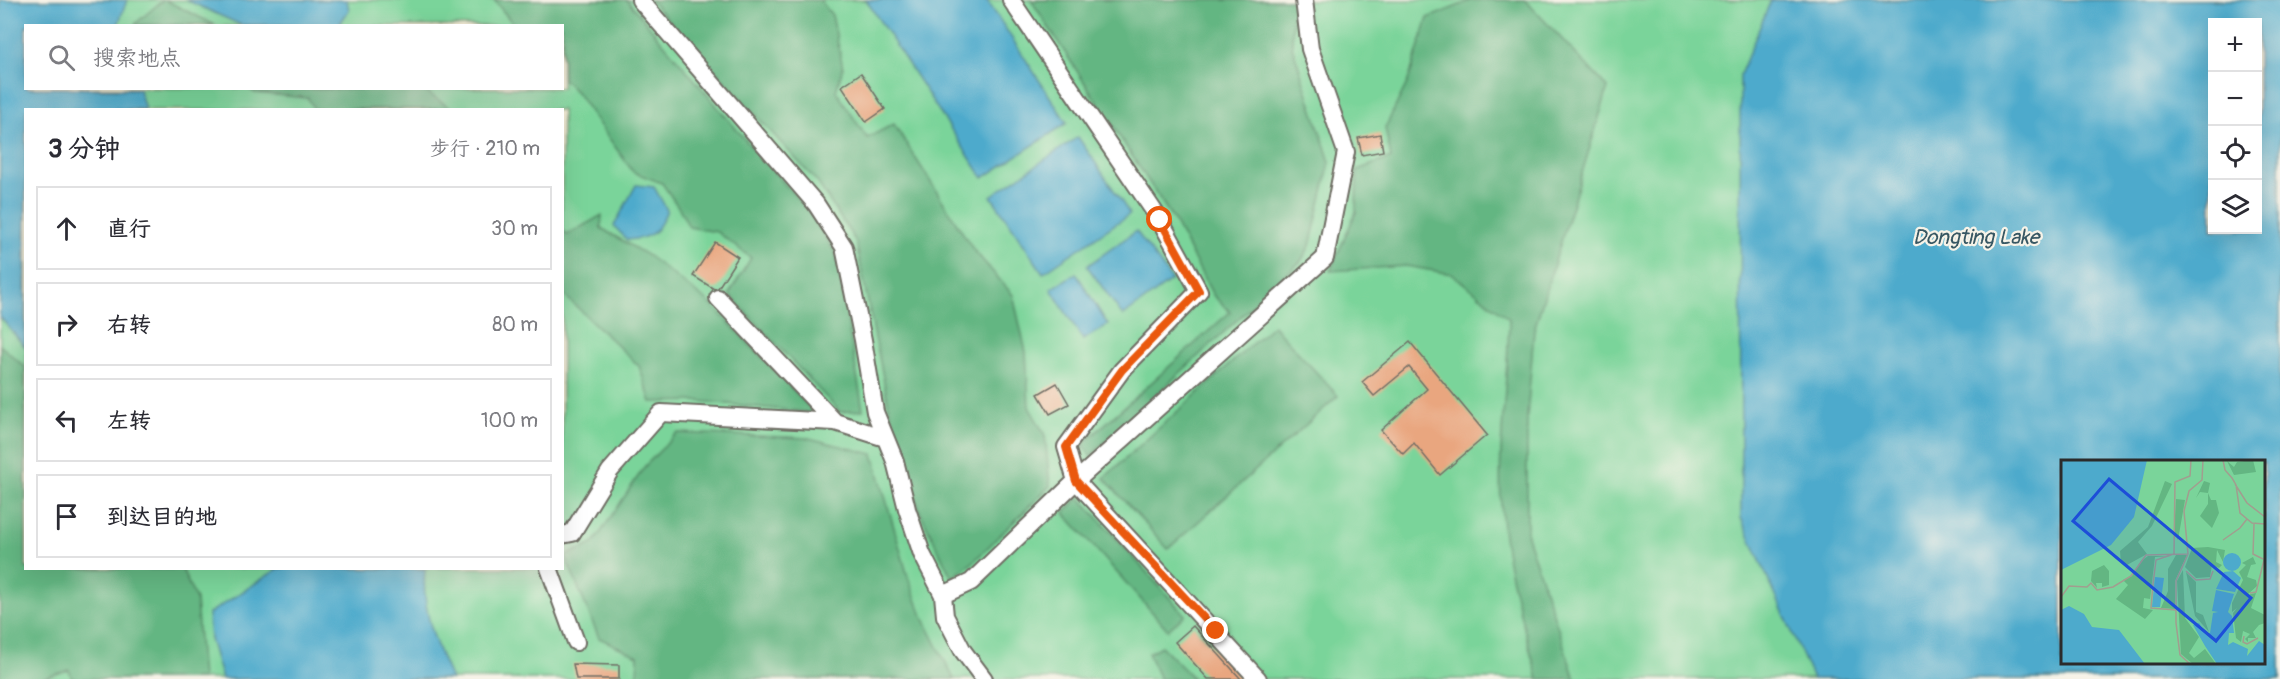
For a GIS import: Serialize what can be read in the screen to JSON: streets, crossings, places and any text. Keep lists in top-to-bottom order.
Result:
{
  "water": ["Dongting Lake"],
  "page": {
    "map_buttons": ["+", "−"],
    "search": "搜索地点",
    "heading": ["3 分钟", "步行 · 210 m"],
    "list": [
      ["直行", "30 m"],
      ["右转", "80 m"],
      ["左转", "100 m"],
      "到达目的地"
    ]
  }
}
